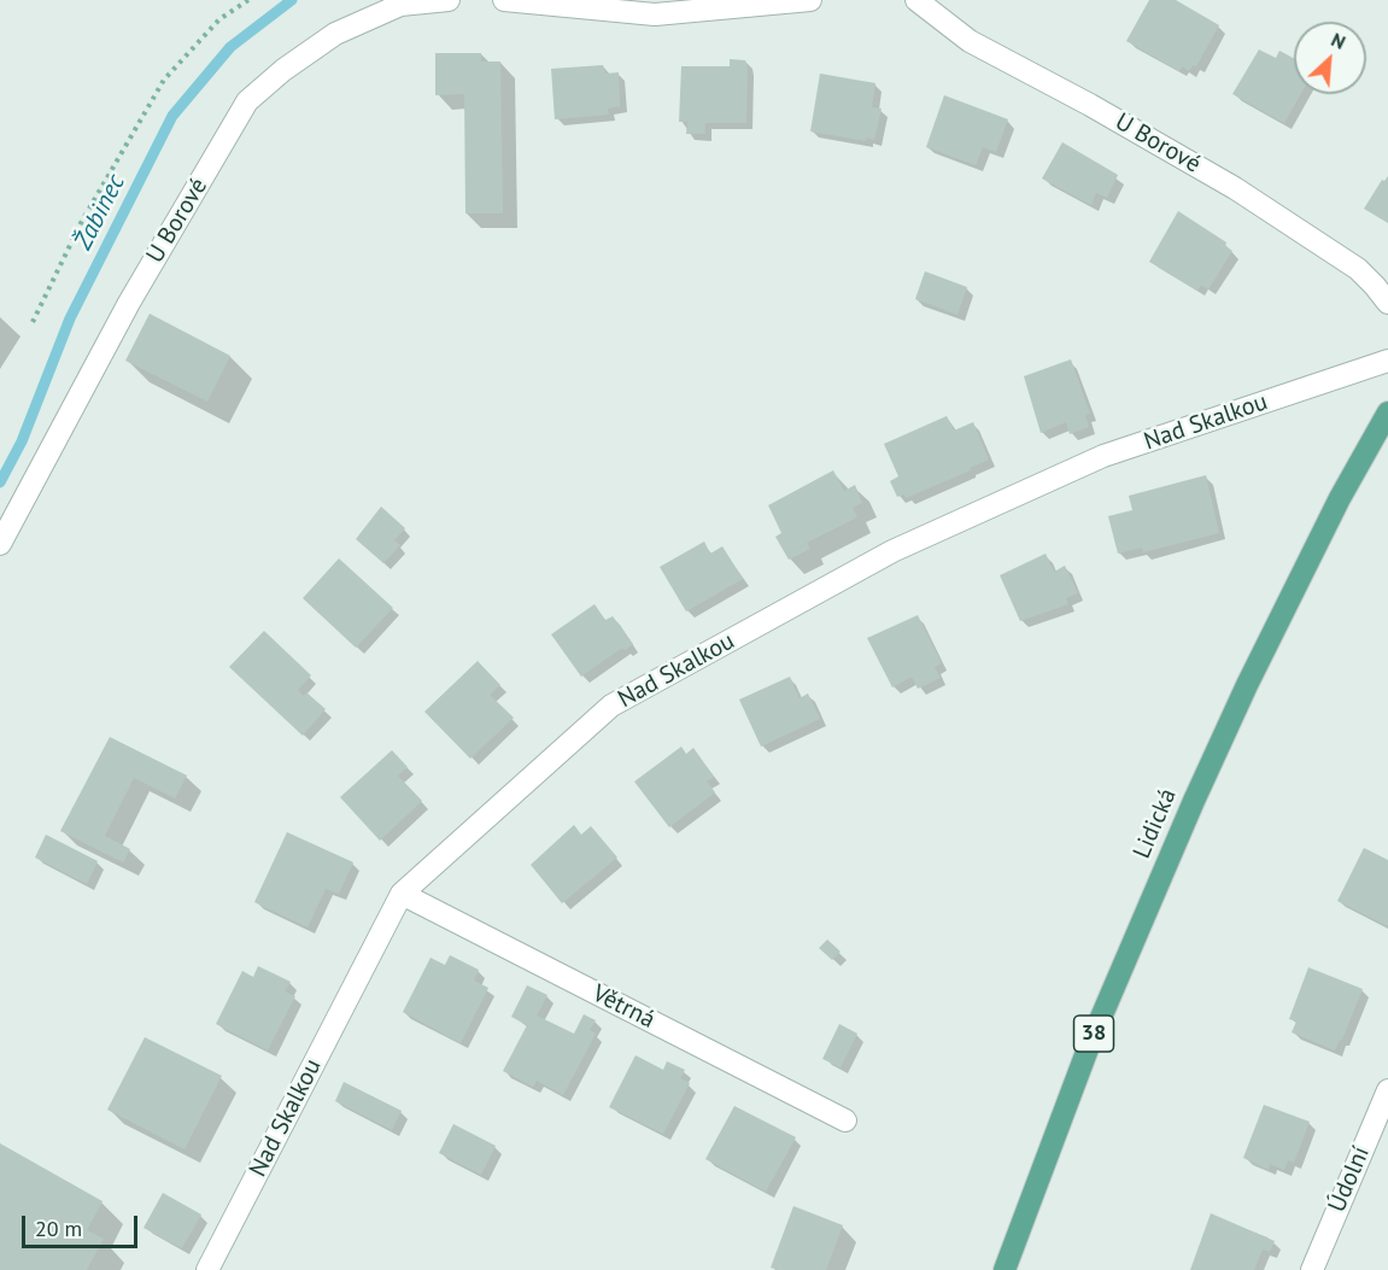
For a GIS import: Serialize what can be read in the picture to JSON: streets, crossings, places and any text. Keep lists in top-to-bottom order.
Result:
{
  "streets": {
    "main road": ["Lidická", "38"],
    "street": [
      "U Borové",
      "Nad Skalkou",
      "Větrná",
      "Údolní"
    ]
  },
  "crossings": [
    ["Nad Skalkou", "Větrná"]
  ],
  "water": ["Žabinec"],
  "scale_bar": "20 m",
  "north": "top right"
}
